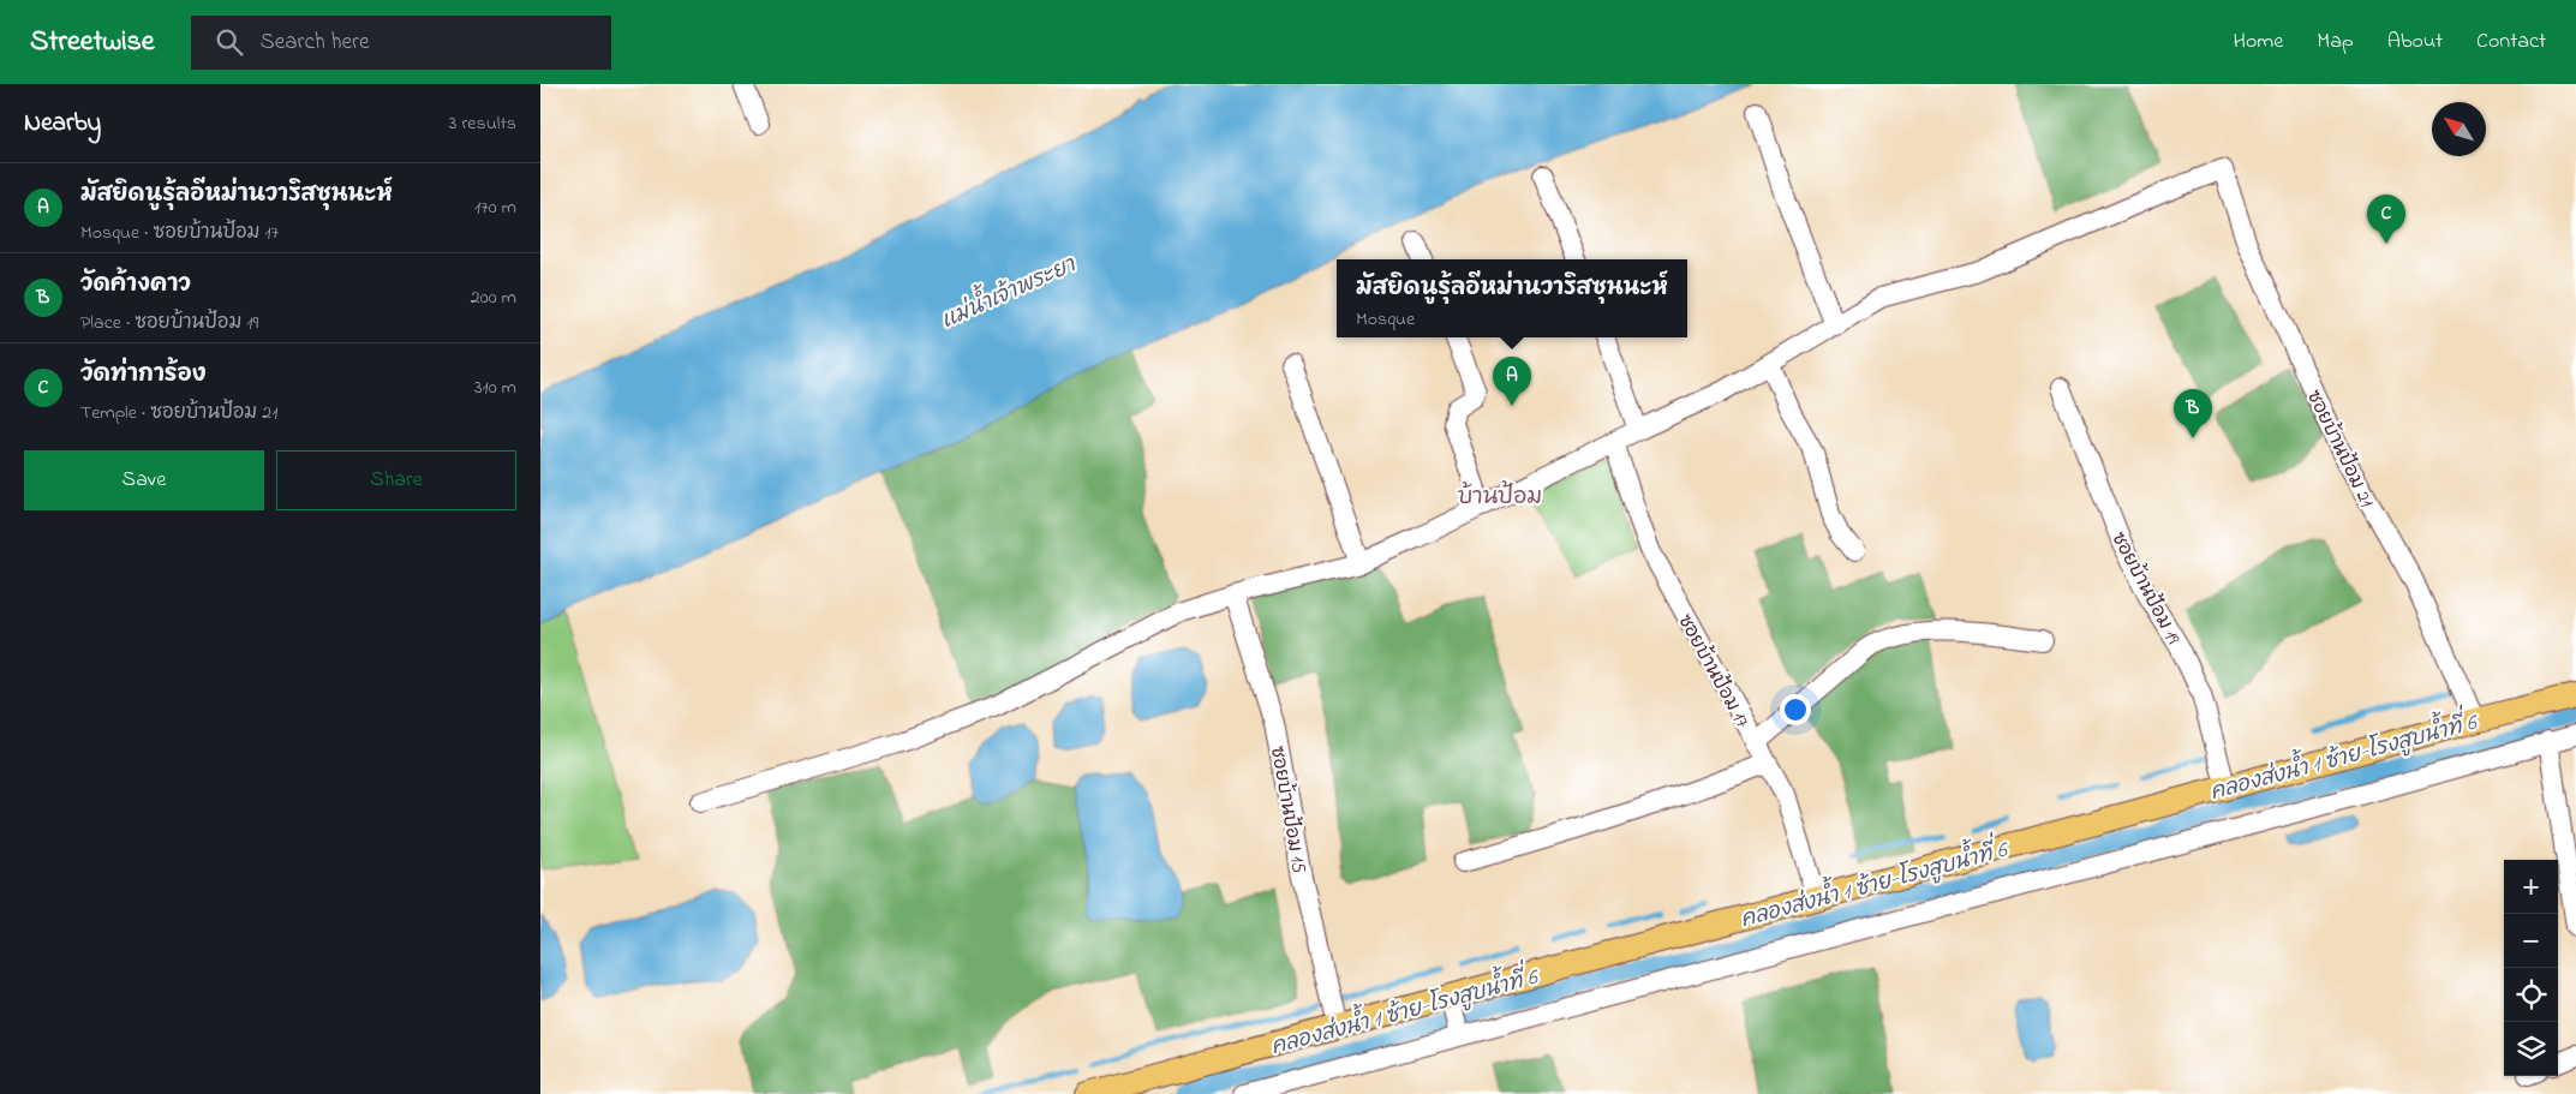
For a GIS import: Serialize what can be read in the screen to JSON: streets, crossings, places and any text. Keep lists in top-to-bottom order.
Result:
{
  "streets": {
    "street": [
      "ซอยบ้านป้อม 21",
      "ซอยบ้านป้อม 19",
      "ซอยบ้านป้อม 17",
      "ซอยบ้านป้อม 15"
    ]
  },
  "districts": ["บ้านป้อม"],
  "water": ["แม่น้ำเจ้าพระยา", "คลองส่งน้ำ 1 ซ้าย-โรงสูบน้ำที่ 6"],
  "north": "top left",
  "page": {
    "header": "Streetwise",
    "search": "Search here",
    "nav": [
      "Home",
      "Map",
      "About",
      "Contact"
    ],
    "heading": ["Nearby", "3 results"],
    "list": [
      {
        "mark": "A",
        "name": "มัสยิดนูรุ้ลอีหม่านวาริสซุนนะห์",
        "note": "Mosque · ซอยบ้านป้อม 17",
        "value": "170 m"
      },
      {
        "mark": "B",
        "name": "วัดค้างคาว",
        "note": "Place · ซอยบ้านป้อม 19",
        "value": "200 m"
      },
      {
        "mark": "C",
        "name": "วัดท่าการ้อง",
        "note": "Temple · ซอยบ้านป้อม 21",
        "value": "310 m"
      }
    ],
    "pins": ["C", "A", "B"],
    "popup": ["มัสยิดนูรุ้ลอีหม่านวาริสซุนนะห์", "Mosque"],
    "buttons": ["Save", "Share"],
    "map_buttons": ["+", "−"]
  }
}
